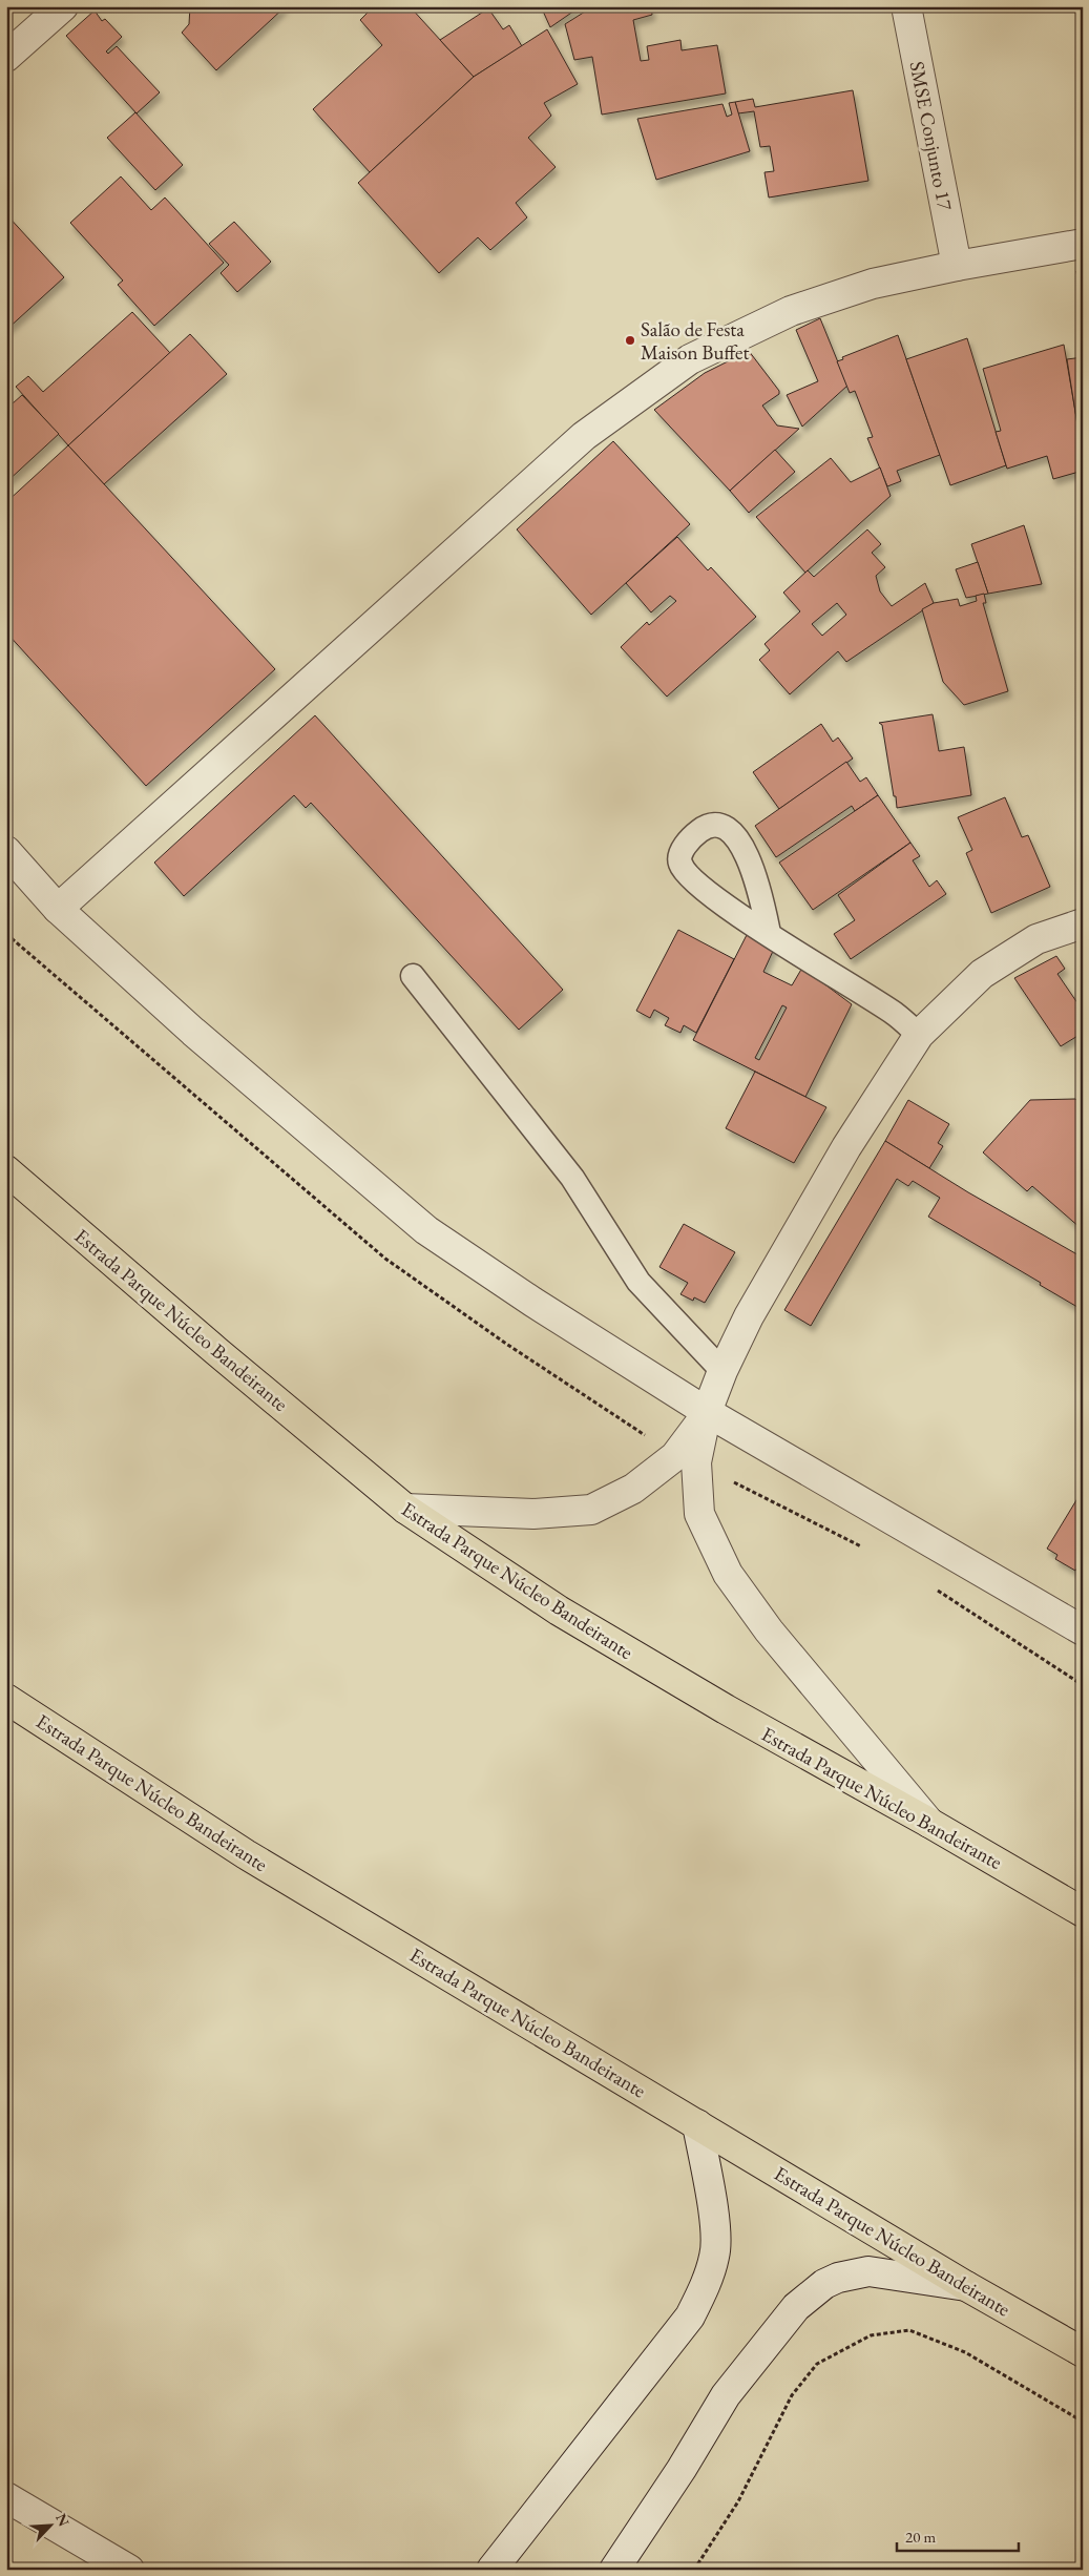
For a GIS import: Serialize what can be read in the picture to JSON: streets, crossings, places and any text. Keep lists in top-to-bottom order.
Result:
{
  "streets": {
    "highway": ["Estrada Parque Núcleo Bandeirante"],
    "street": ["SMSE Conjunto 17"]
  },
  "places": ["Salão de Festa Maison Buffet"],
  "scale_bar": "20 m",
  "north": "top right"
}
